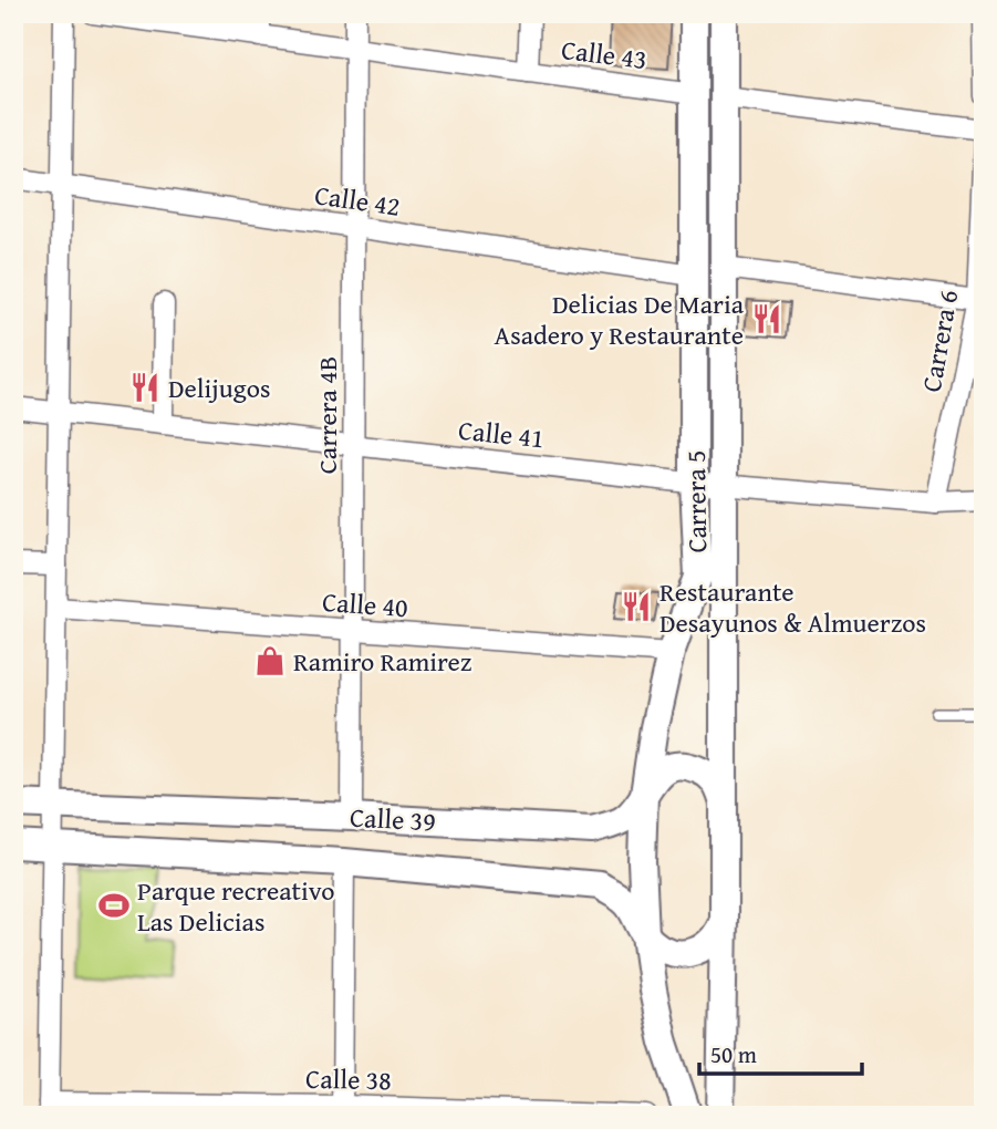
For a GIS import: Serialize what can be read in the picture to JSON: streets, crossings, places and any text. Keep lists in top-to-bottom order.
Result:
{
  "streets": {
    "main road": ["Carrera 5", "Calle 39"],
    "street": [
      "Calle 43",
      "Calle 42",
      "Carrera 6",
      "Carrera 4B",
      "Calle 41",
      "Calle 40",
      "Calle 38"
    ]
  },
  "crossings": [
    ["Calle 43", "Carrera 4B"],
    ["Calle 43", "Carrera 5"],
    ["Calle 42", "Carrera 4B"],
    ["Calle 42", "Carrera 5"],
    ["Carrera 6", "Calle 41"],
    ["Carrera 4B", "Calle 41"],
    ["Carrera 4B", "Calle 40"],
    ["Carrera 4B", "Calle 39"],
    ["Calle 41", "Carrera 5"],
    ["Carrera 5", "Calle 40"],
    ["Carrera 5", "Calle 39"]
  ],
  "places": {
    "restaurant": ["Delicias De Maria Asadero y Restaurante", "Delijugos", "Restaurante Desayunos & Almuerzos"],
    "shop": ["Ramiro Ramirez"],
    "sports": ["Parque recreativo Las Delicias"]
  },
  "scale_bar": "50 m"
}
